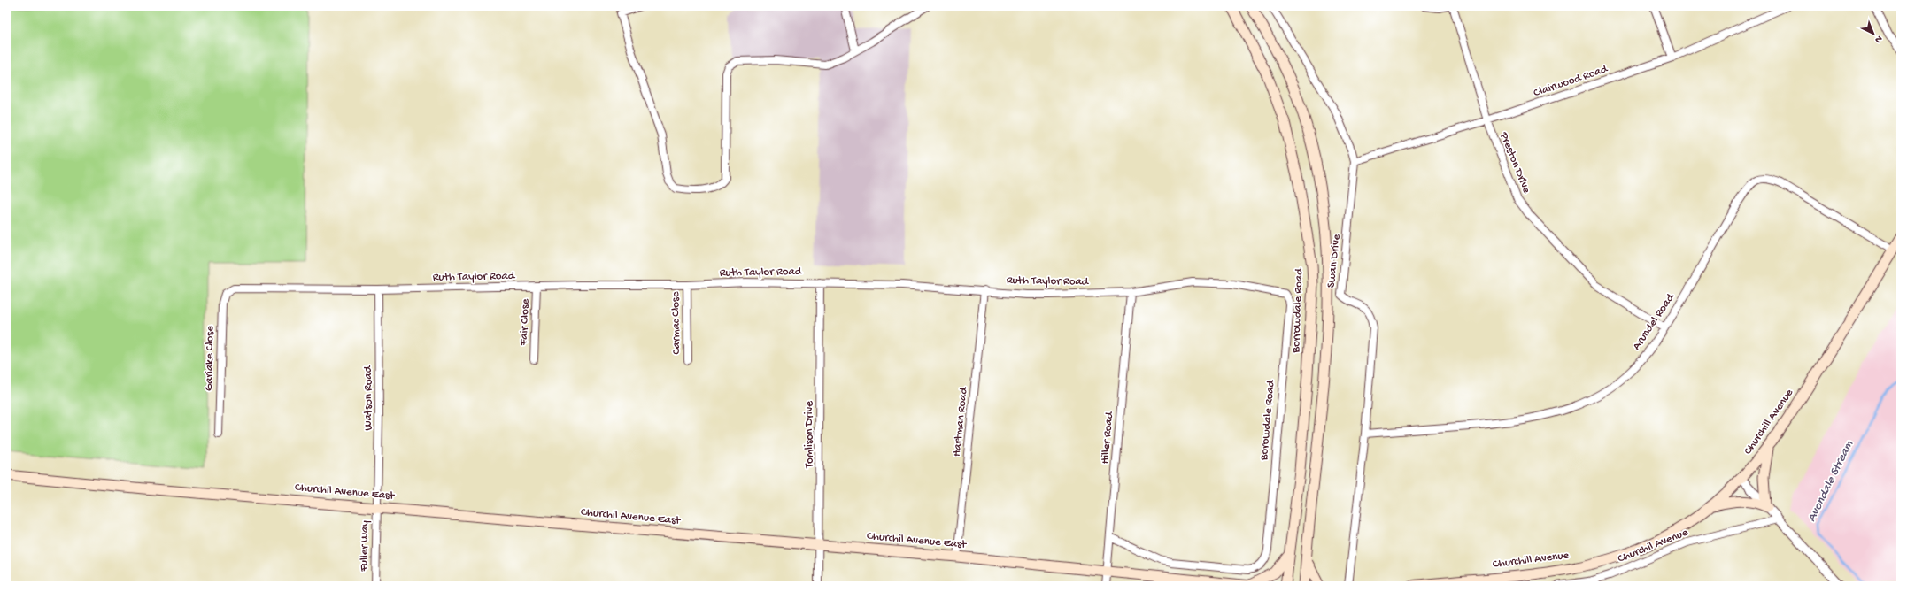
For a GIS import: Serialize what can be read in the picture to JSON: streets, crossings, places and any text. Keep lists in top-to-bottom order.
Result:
{
  "streets": {
    "main road": ["Borrowdale Road", "Churchill Avenue", "Churchil Avenue East"],
    "street": [
      "Clairwood Road",
      "Preston Drive",
      "Swan Drive",
      "Ruth Taylor Road",
      "Fair Close",
      "Arundel Road",
      "Carmac Close",
      "Gariake Close",
      "Watson Road",
      "Borowdale Road",
      "Hartman Road",
      "Tomlison Drive",
      "Hiller Road",
      "Fuller Way",
      "Churchil Avenue"
    ]
  },
  "crossings": [
    ["Clairwood Road", "Preston Drive"],
    ["Clairwood Road", "Swan Drive"],
    ["Preston Drive", "Arundel Road"],
    ["Swan Drive", "Arundel Road"],
    ["Ruth Taylor Road", "Fair Close"],
    ["Ruth Taylor Road", "Carmac Close"],
    ["Ruth Taylor Road", "Gariake Close"],
    ["Ruth Taylor Road", "Watson Road"],
    ["Ruth Taylor Road", "Borowdale Road"],
    ["Ruth Taylor Road", "Hartman Road"],
    ["Ruth Taylor Road", "Tomlison Drive"],
    ["Ruth Taylor Road", "Hiller Road"],
    ["Arundel Road", "Churchill Avenue"],
    ["Watson Road", "Churchil Avenue East"],
    ["Watson Road", "Fuller Way"],
    ["Borowdale Road", "Hiller Road"],
    ["Hartman Road", "Churchil Avenue East"],
    ["Tomlison Drive", "Churchil Avenue East"],
    ["Hiller Road", "Churchil Avenue East"],
    ["Churchil Avenue East", "Fuller Way"]
  ],
  "water": ["Avondale Stream"],
  "north": "bottom right"
}
